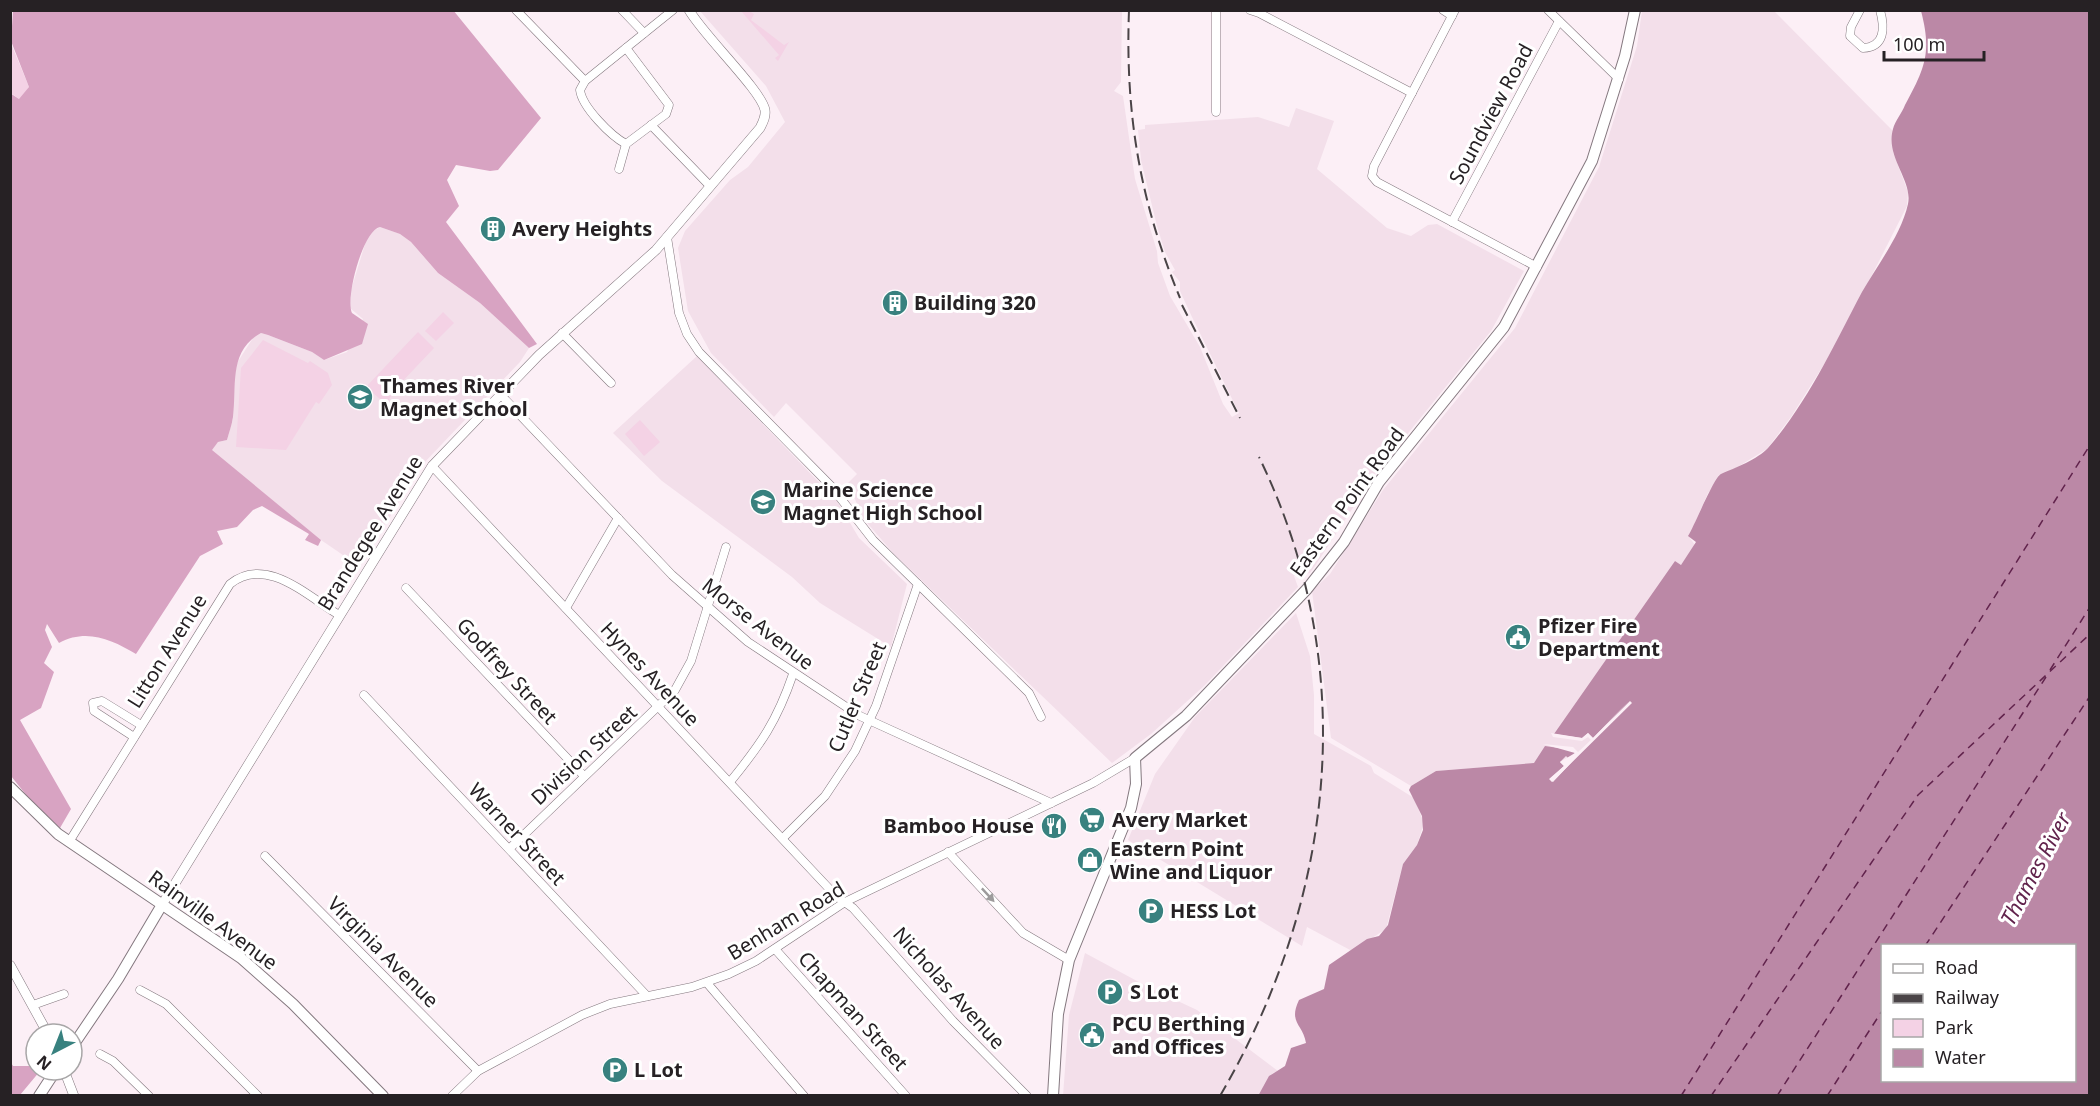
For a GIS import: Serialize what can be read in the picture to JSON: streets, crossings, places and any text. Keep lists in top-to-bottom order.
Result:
{
  "streets": {
    "main road": ["Eastern Point Road", "Rainville Avenue"],
    "street": [
      "Soundview Road",
      "Brandegee Avenue",
      "Morse Avenue",
      "Litton Avenue",
      "Godfrey Street",
      "Hynes Avenue",
      "Cutler Street",
      "Division Street",
      "Warner Street",
      "Benham Road",
      "Virginia Avenue",
      "Nicholas Avenue",
      "Chapman Street"
    ]
  },
  "crossings": [
    ["Eastern Point Road", "Benham Road"],
    ["Brandegee Avenue", "Morse Avenue"],
    ["Brandegee Avenue", "Litton Avenue"],
    ["Brandegee Avenue", "Hynes Avenue"],
    ["Brandegee Avenue", "Rainville Avenue"],
    ["Morse Avenue", "Cutler Street"],
    ["Morse Avenue", "Division Street"],
    ["Morse Avenue", "Benham Road"],
    ["Litton Avenue", "Rainville Avenue"],
    ["Godfrey Street", "Division Street"],
    ["Hynes Avenue", "Cutler Street"],
    ["Hynes Avenue", "Division Street"],
    ["Hynes Avenue", "Benham Road"],
    ["Hynes Avenue", "Nicholas Avenue"],
    ["Division Street", "Warner Street"],
    ["Warner Street", "Benham Road"],
    ["Benham Road", "Virginia Avenue"],
    ["Benham Road", "Nicholas Avenue"],
    ["Benham Road", "Chapman Street"]
  ],
  "water": ["Thames River"],
  "places": {
    "building": ["Avery Heights", "Building 320"],
    "school or university": ["Thames River Magnet School", "Marine Science Magnet High School"],
    "public building": ["Pfizer Fire Department", "PCU Berthing and Offices"],
    "supermarket": ["Avery Market"],
    "restaurant": ["Bamboo House"],
    "shop": ["Eastern Point Wine and Liquor"],
    "parking": ["HESS Lot", "S Lot", "L Lot"]
  },
  "legend": [
    "Road",
    "Railway",
    "Park",
    "Water"
  ],
  "scale_bar": "100 m",
  "north": "bottom left"
}
